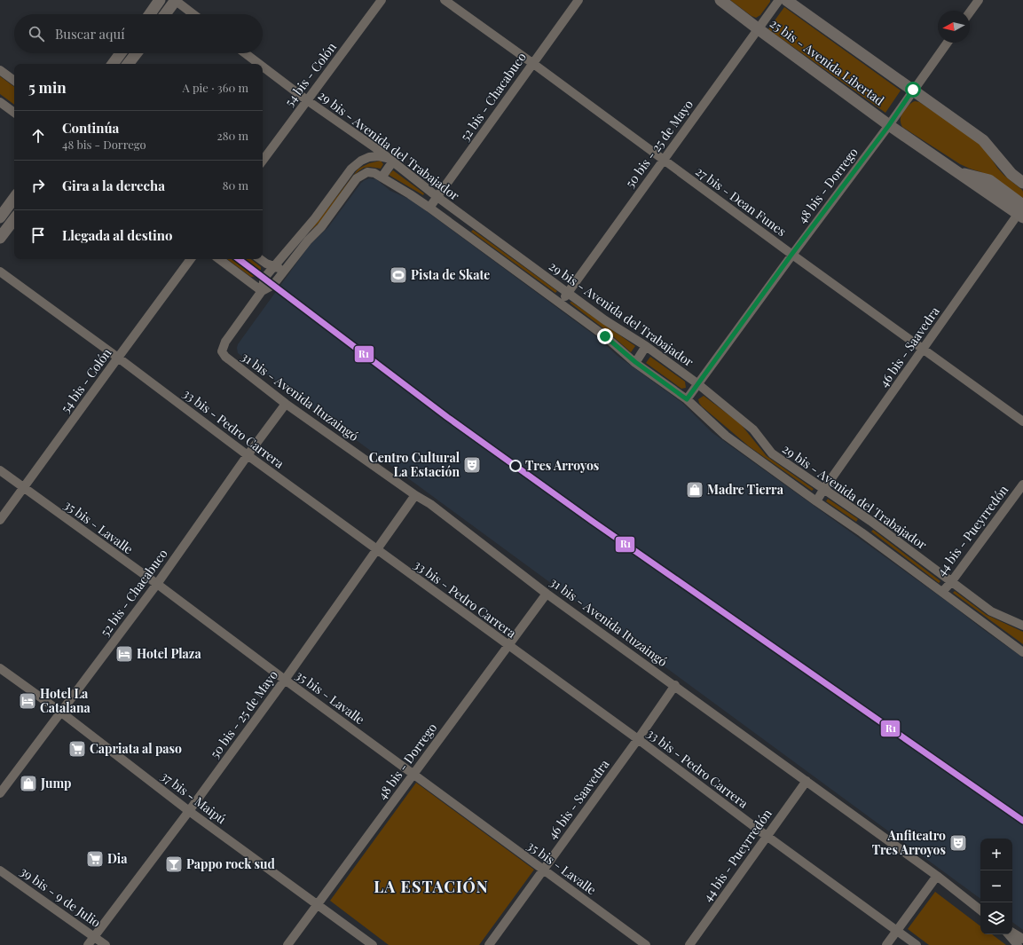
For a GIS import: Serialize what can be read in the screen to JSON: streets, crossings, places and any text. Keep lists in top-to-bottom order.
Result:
{
  "streets": {
    "main road": ["25 bis - Avenida Libertad"],
    "street": [
      "54 bis - Colón",
      "52 bis - Chacabuco",
      "50 bis - 25 de Mayo",
      "29 bis - Avenida del Trabajador",
      "48 bis - Dorrego",
      "27 bis - Dean Funes",
      "46 bis - Saavedra",
      "31 bis - Avenida Ituzaingó",
      "33 bis - Pedro Carrera",
      "35 bis - Lavalle",
      "44 bis - Pueyrredón",
      "37 bis - Maipú",
      "39 bis - 9 de Julio"
    ]
  },
  "crossings": [
    ["25 bis - Avenida Libertad", "50 bis - 25 de Mayo"],
    ["25 bis - Avenida Libertad", "48 bis - Dorrego"],
    ["25 bis - Avenida Libertad", "46 bis - Saavedra"],
    ["54 bis - Colón", "29 bis - Avenida del Trabajador"],
    ["54 bis - Colón", "33 bis - Pedro Carrera"],
    ["54 bis - Colón", "35 bis - Lavalle"],
    ["52 bis - Chacabuco", "29 bis - Avenida del Trabajador"],
    ["52 bis - Chacabuco", "27 bis - Dean Funes"],
    ["52 bis - Chacabuco", "31 bis - Avenida Ituzaingó"],
    ["52 bis - Chacabuco", "33 bis - Pedro Carrera"],
    ["52 bis - Chacabuco", "35 bis - Lavalle"],
    ["52 bis - Chacabuco", "37 bis - Maipú"],
    ["50 bis - 25 de Mayo", "29 bis - Avenida del Trabajador"],
    ["50 bis - 25 de Mayo", "27 bis - Dean Funes"],
    ["50 bis - 25 de Mayo", "31 bis - Avenida Ituzaingó"],
    ["50 bis - 25 de Mayo", "33 bis - Pedro Carrera"],
    ["50 bis - 25 de Mayo", "35 bis - Lavalle"],
    ["50 bis - 25 de Mayo", "37 bis - Maipú"],
    ["50 bis - 25 de Mayo", "39 bis - 9 de Julio"],
    ["29 bis - Avenida del Trabajador", "48 bis - Dorrego"],
    ["29 bis - Avenida del Trabajador", "46 bis - Saavedra"],
    ["29 bis - Avenida del Trabajador", "44 bis - Pueyrredón"],
    ["48 bis - Dorrego", "27 bis - Dean Funes"],
    ["48 bis - Dorrego", "31 bis - Avenida Ituzaingó"],
    ["48 bis - Dorrego", "33 bis - Pedro Carrera"],
    ["48 bis - Dorrego", "35 bis - Lavalle"],
    ["48 bis - Dorrego", "37 bis - Maipú"],
    ["27 bis - Dean Funes", "46 bis - Saavedra"],
    ["46 bis - Saavedra", "31 bis - Avenida Ituzaingó"],
    ["46 bis - Saavedra", "33 bis - Pedro Carrera"],
    ["46 bis - Saavedra", "35 bis - Lavalle"],
    ["31 bis - Avenida Ituzaingó", "44 bis - Pueyrredón"],
    ["33 bis - Pedro Carrera", "44 bis - Pueyrredón"]
  ],
  "districts": ["LA ESTACIÓN"],
  "places": {
    "sports": ["Pista de Skate"],
    "theatre": ["Centro Cultural La Estación", "Anfiteatro Tres Arroyos"],
    "other": ["Tres Arroyos"],
    "shop": ["Madre Tierra", "Jump"],
    "hotel": ["Hotel Plaza", "Hotel La Catalana"],
    "supermarket": ["Capriata al paso", "Dia"],
    "bar": ["Pappo rock sud"]
  },
  "lines": ["transit line R1"],
  "north": "left",
  "page": {
    "search": "Buscar aquí",
    "heading": ["5 min", "A pie · 360 m"],
    "list": [
      ["Continúa", "48 bis - Dorrego", "280 m"],
      ["Gira a la derecha", "80 m"],
      "Llegada al destino"
    ],
    "map_buttons": ["+", "−"]
  }
}
